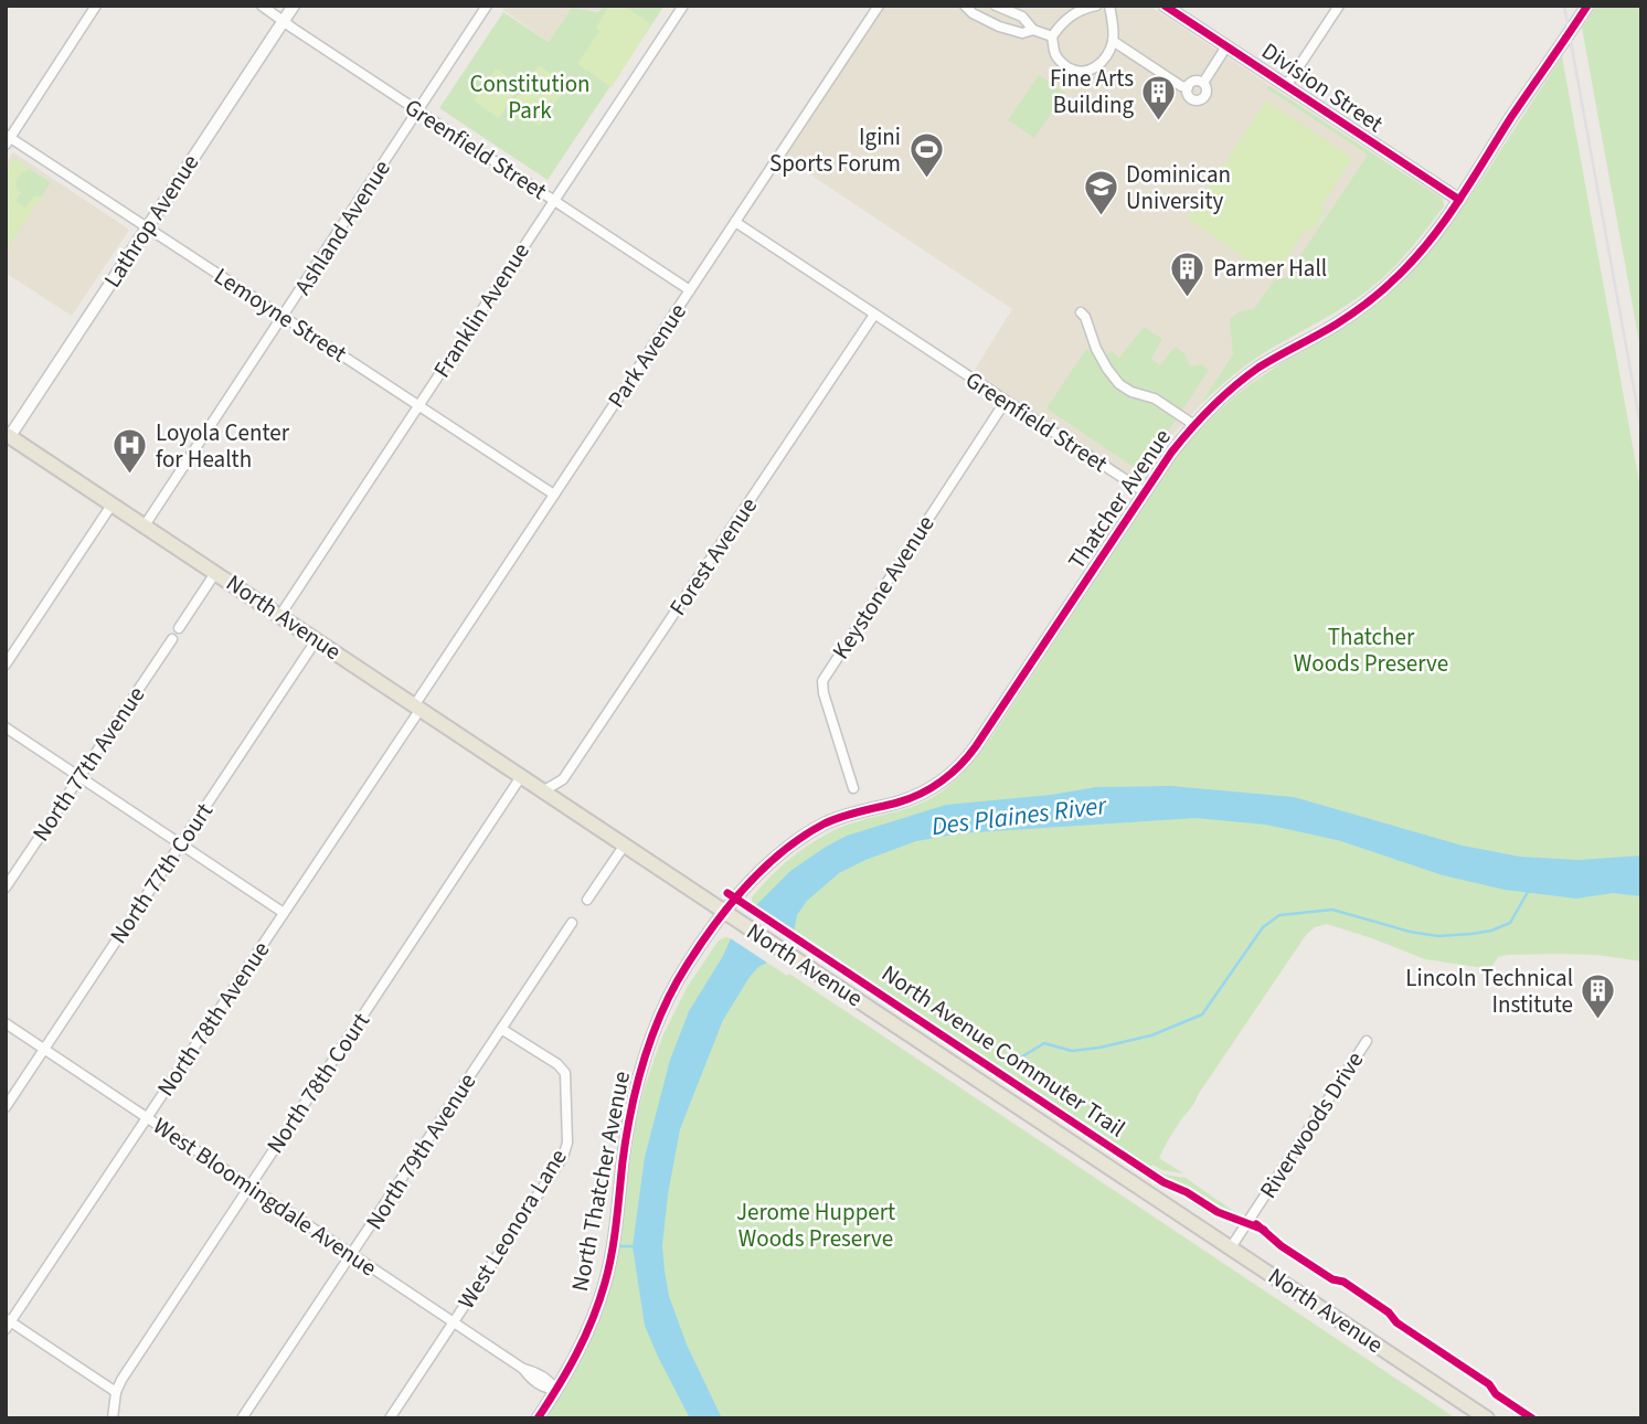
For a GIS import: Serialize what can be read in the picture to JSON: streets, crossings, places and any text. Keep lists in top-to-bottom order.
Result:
{
  "streets": {
    "main road": ["North Avenue"],
    "street": [
      "Division Street",
      "Greenfield Street",
      "Lathrop Avenue",
      "Ashland Avenue",
      "Franklin Avenue",
      "Lemoyne Street",
      "Park Avenue",
      "Thatcher Avenue",
      "Forest Avenue",
      "Keystone Avenue",
      "North 77th Avenue",
      "North 77th Court",
      "North 78th Avenue",
      "North 78th Court",
      "Riverwoods Drive",
      "North 79th Avenue",
      "North Thatcher Avenue",
      "West Bloomingdale Avenue",
      "West Leonora Lane"
    ],
    "cycle path": ["North Avenue Commuter Trail"]
  },
  "crossings": [
    ["Division Street", "Thatcher Avenue"],
    ["Greenfield Street", "Lathrop Avenue"],
    ["Greenfield Street", "Ashland Avenue"],
    ["Greenfield Street", "Franklin Avenue"],
    ["Greenfield Street", "Park Avenue"],
    ["Greenfield Street", "Thatcher Avenue"],
    ["Greenfield Street", "Forest Avenue"],
    ["Greenfield Street", "Keystone Avenue"],
    ["Lathrop Avenue", "Lemoyne Street"],
    ["Lathrop Avenue", "North Avenue"],
    ["Ashland Avenue", "Lemoyne Street"],
    ["Ashland Avenue", "North Avenue"],
    ["Franklin Avenue", "Lemoyne Street"],
    ["Franklin Avenue", "North Avenue"],
    ["Lemoyne Street", "Park Avenue"],
    ["Park Avenue", "North Avenue"],
    ["Park Avenue", "North 78th Avenue"],
    ["Thatcher Avenue", "North Avenue"],
    ["Thatcher Avenue", "North Thatcher Avenue"],
    ["Forest Avenue", "North Avenue"],
    ["North Avenue", "North 77th Court"],
    ["North Avenue", "North 78th Avenue"],
    ["North Avenue", "North 78th Court"],
    ["North Avenue", "Riverwoods Drive"],
    ["North Avenue", "North Thatcher Avenue"],
    ["North 77th Court", "West Bloomingdale Avenue"],
    ["North 78th Avenue", "West Bloomingdale Avenue"],
    ["North 78th Court", "West Bloomingdale Avenue"],
    ["North 79th Avenue", "West Bloomingdale Avenue"],
    ["North 79th Avenue", "West Leonora Lane"],
    ["North Thatcher Avenue", "West Bloomingdale Avenue"],
    ["West Bloomingdale Avenue", "West Leonora Lane"]
  ],
  "water": ["Des Plaines River"],
  "parks": ["Constitution Park", "Thatcher Woods Preserve", "Jerome Huppert Woods Preserve"],
  "places": {
    "building": ["Fine Arts Building", "Parmer Hall", "Lincoln Technical Institute"],
    "sports": ["Igini Sports Forum"],
    "school or university": ["Dominican University"],
    "hospital": ["Loyola Center for Health"]
  }
}
